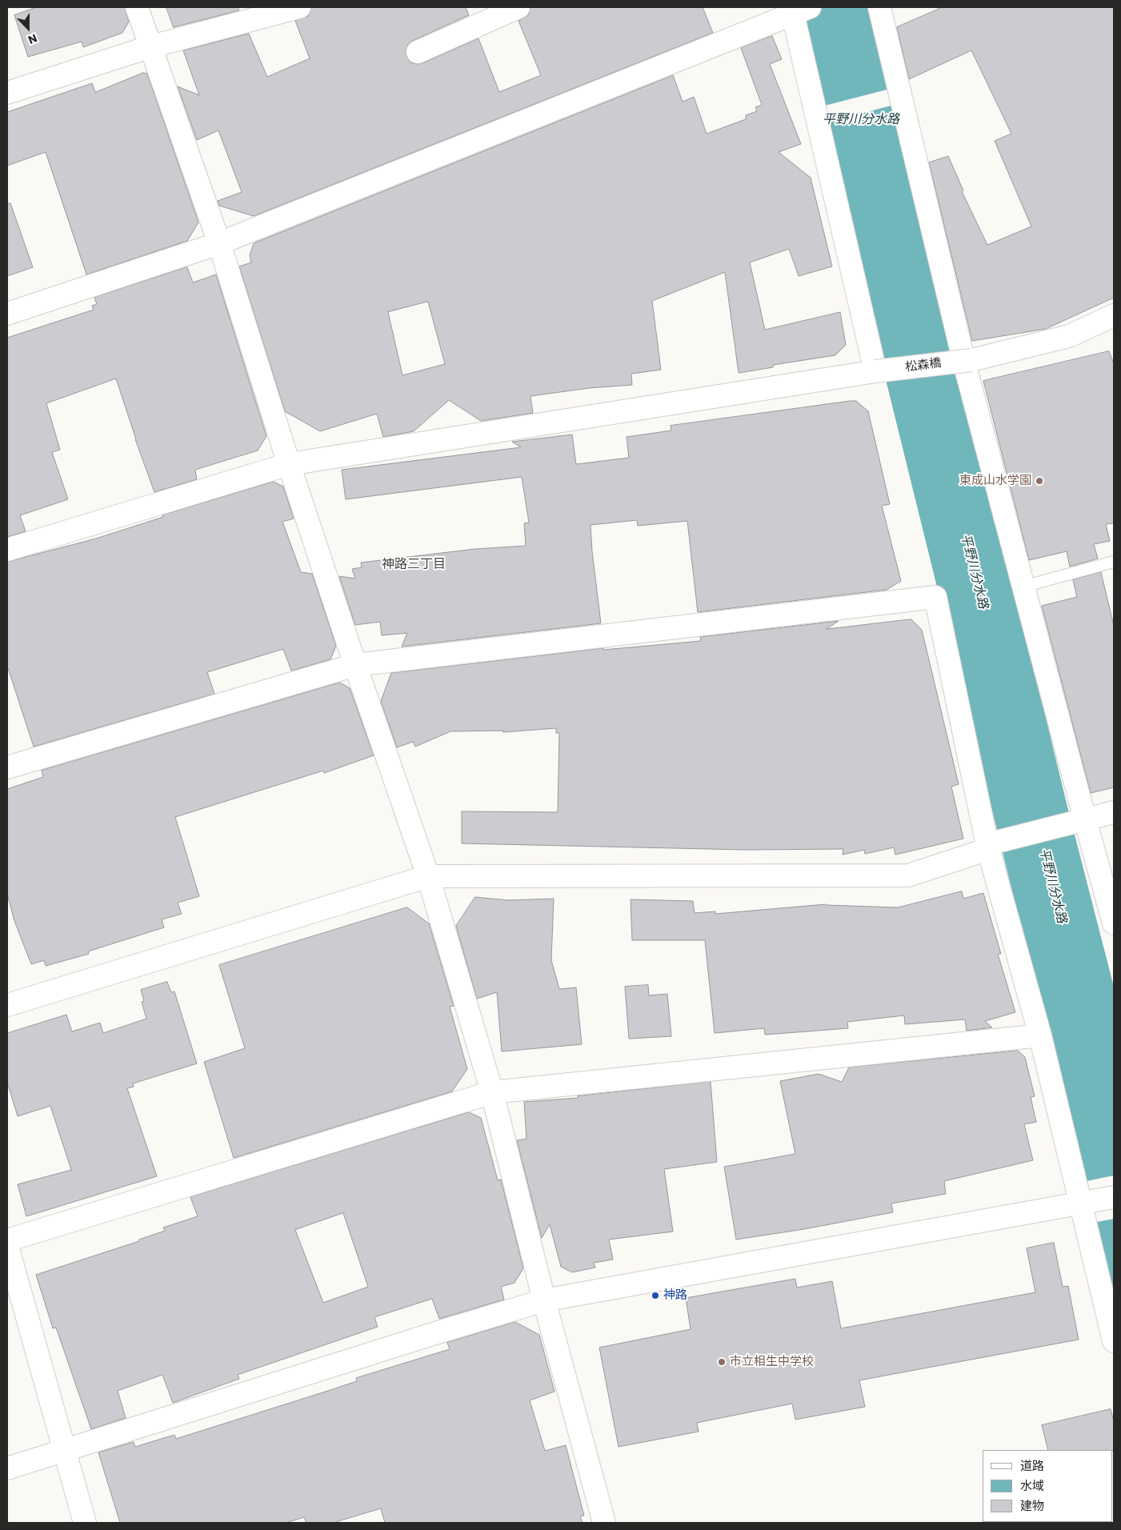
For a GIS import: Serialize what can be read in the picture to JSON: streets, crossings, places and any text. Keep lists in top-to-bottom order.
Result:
{
  "streets": {
    "street": ["松森橋"]
  },
  "districts": ["神路三丁目"],
  "water": ["平野川分水路"],
  "places": ["東成山水学園", "神路", "市立相生中学校"],
  "legend": ["道路", "水域", "建物"],
  "north": "bottom"
}
